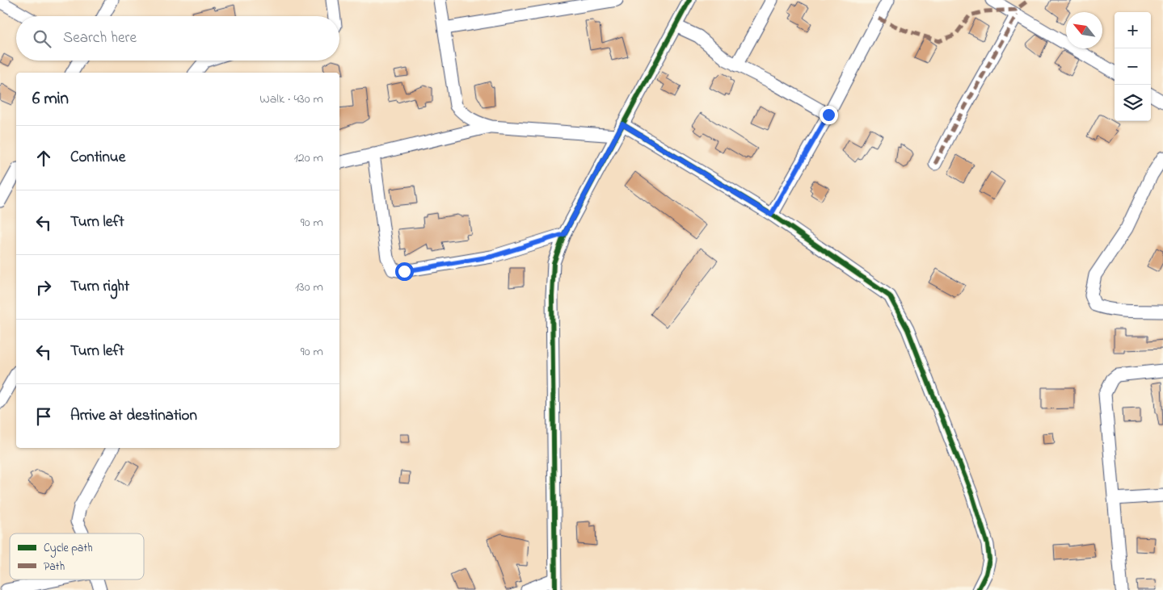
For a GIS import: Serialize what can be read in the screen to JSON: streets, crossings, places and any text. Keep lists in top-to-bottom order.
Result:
{
  "legend": ["Cycle path", "Path"],
  "north": "top left",
  "page": {
    "map_buttons": ["+", "−"],
    "search": "Search here",
    "heading": ["6 min", "Walk · 430 m"],
    "list": [
      ["Continue", "120 m"],
      ["Turn left", "90 m"],
      ["Turn right", "130 m"],
      ["Turn left", "90 m"],
      "Arrive at destination"
    ]
  }
}
